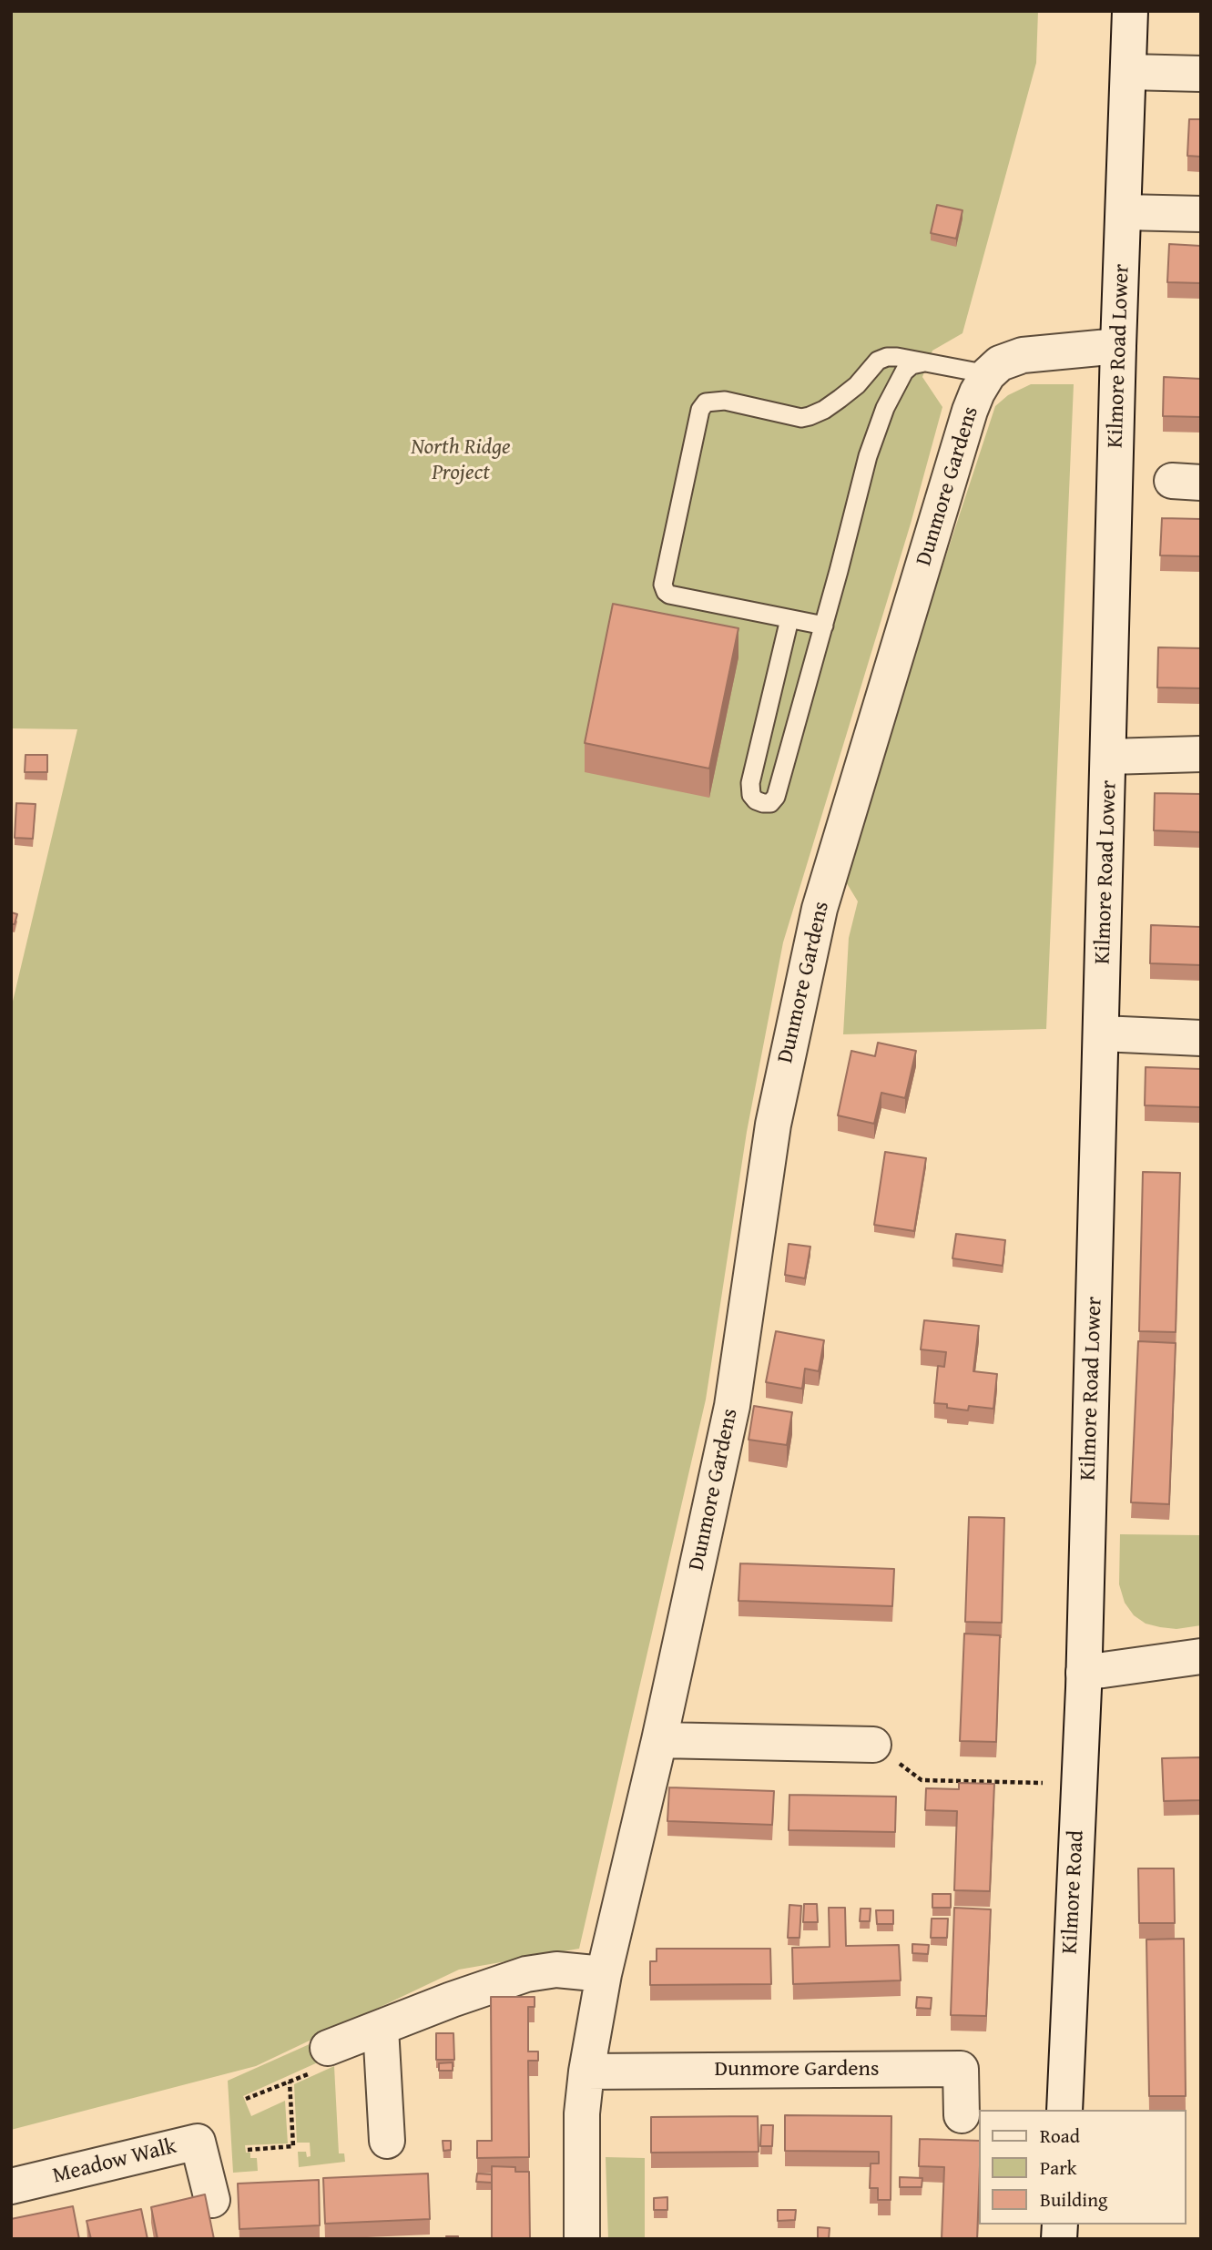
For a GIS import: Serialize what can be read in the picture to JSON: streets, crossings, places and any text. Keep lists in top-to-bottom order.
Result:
{
  "streets": {
    "street": [
      "Kilmore Road Lower",
      "Dunmore Gardens",
      "Kilmore Road",
      "Meadow Walk"
    ]
  },
  "crossings": [
    ["Kilmore Road Lower", "Dunmore Gardens"],
    ["Kilmore Road Lower", "Kilmore Road"]
  ],
  "parks": ["North Ridge Project"],
  "legend": ["Road", "Park", "Building"]
}
